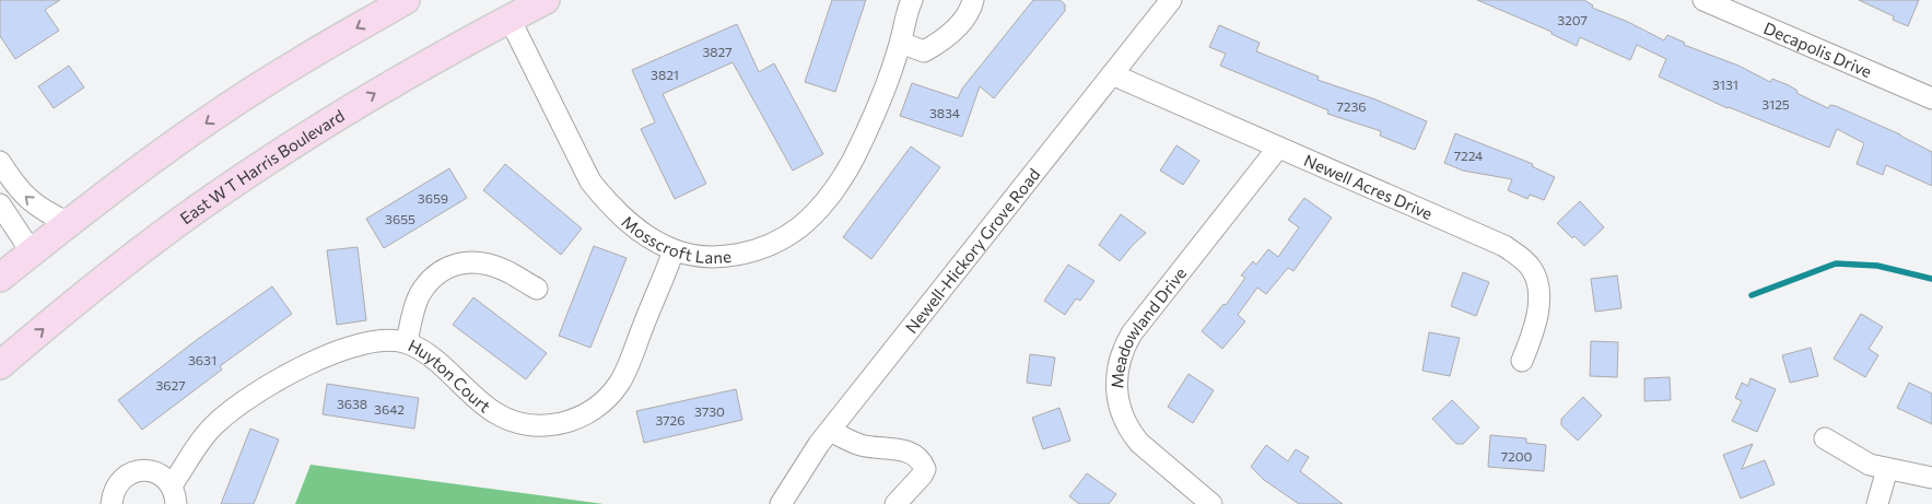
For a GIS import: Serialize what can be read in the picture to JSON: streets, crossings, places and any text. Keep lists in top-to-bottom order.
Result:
{
  "streets": {
    "main road": ["East W T Harris Boulevard"],
    "street": [
      "Decapolis Drive",
      "Newell Acres Drive",
      "Mosscroft Lane",
      "Newell-Hickory Grove Road",
      "Meadowland Drive",
      "Huyton Court"
    ]
  },
  "crossings": [
    ["East W T Harris Boulevard", "Mosscroft Lane"],
    ["Newell Acres Drive", "Newell-Hickory Grove Road"],
    ["Newell Acres Drive", "Meadowland Drive"],
    ["Mosscroft Lane", "Huyton Court"]
  ],
  "house_numbers": [
    "3207",
    "3827",
    "3821",
    "3131",
    "3125",
    "7236",
    "3834",
    "7224",
    "3659",
    "3655",
    "3631",
    "3627",
    "3638",
    "3642",
    "3730",
    "3726",
    "7200"
  ]
}
